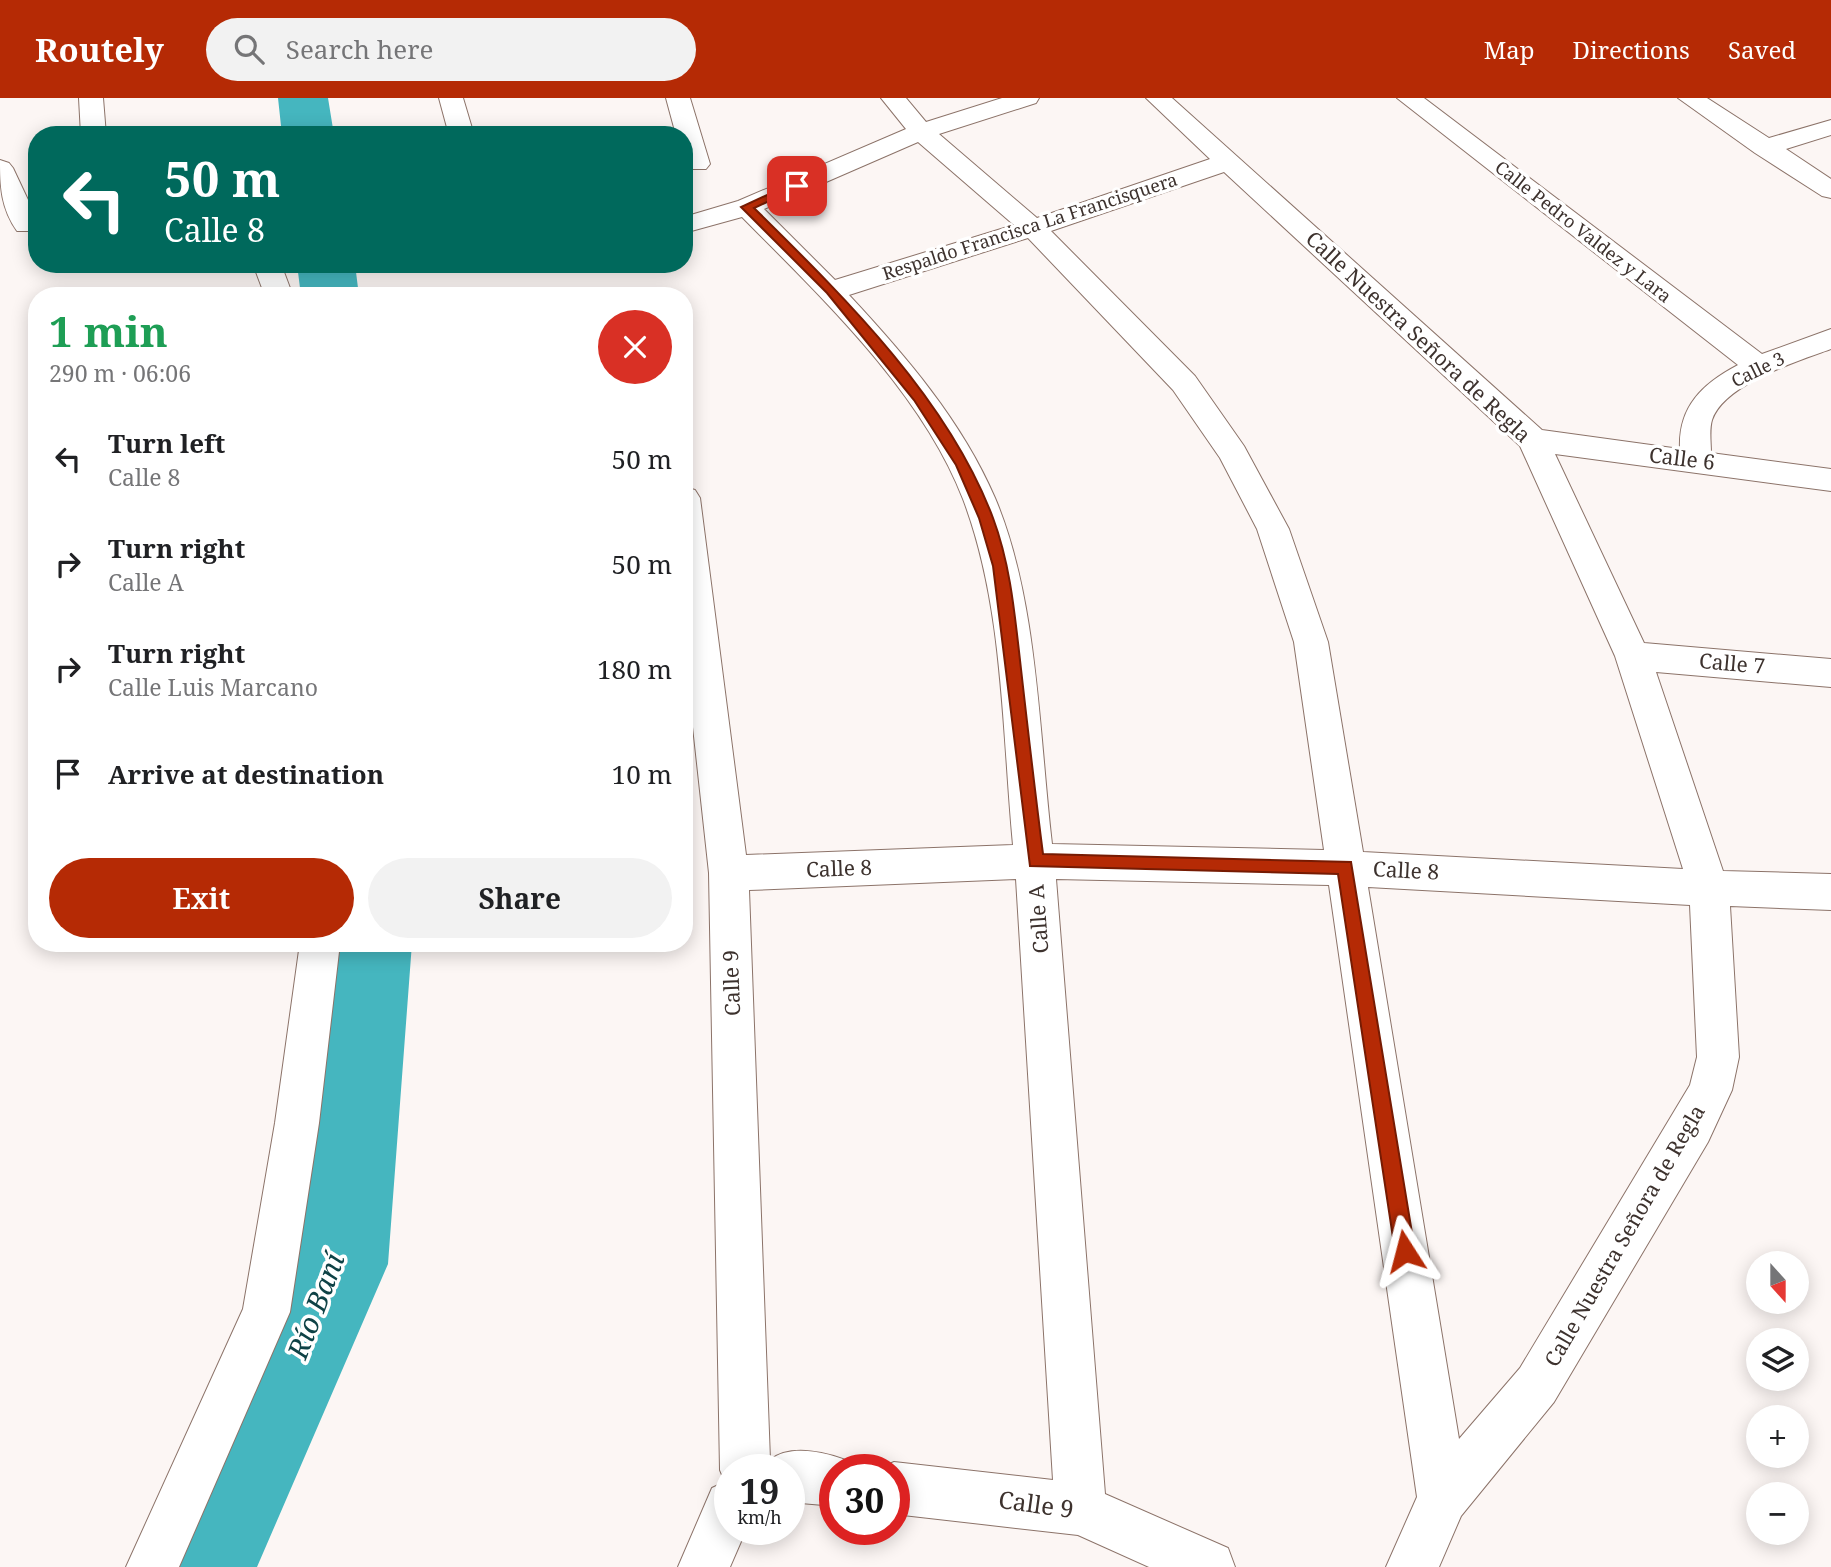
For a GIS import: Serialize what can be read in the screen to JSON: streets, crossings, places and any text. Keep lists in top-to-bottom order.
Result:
{
  "streets": {
    "street": [
      "Respaldo Francisca La Francisquera",
      "Calle Pedro Valdez y Lara",
      "Calle Nuestra Señora de Regla",
      "Calle 3",
      "Calle 6",
      "Calle 7",
      "Calle 8",
      "Calle A",
      "Calle 9"
    ]
  },
  "crossings": [
    ["Respaldo Francisca La Francisquera", "Calle Nuestra Señora de Regla"],
    ["Respaldo Francisca La Francisquera", "Calle A"],
    ["Calle Pedro Valdez y Lara", "Calle 3"],
    ["Calle Nuestra Señora de Regla", "Calle 6"],
    ["Calle Nuestra Señora de Regla", "Calle 7"],
    ["Calle Nuestra Señora de Regla", "Calle 8"],
    ["Calle 3", "Calle 6"],
    ["Calle 8", "Calle A"],
    ["Calle 8", "Calle 9"],
    ["Calle A", "Calle 9"]
  ],
  "water": ["Río Baní"],
  "north": "bottom",
  "page": {
    "header": "Routely",
    "search": "Search here",
    "nav": ["Map", "Directions", "Saved"],
    "turn": ["50 m", "Calle 8"],
    "heading": ["1 min", "290 m · 06:06"],
    "list": [
      {
        "name": "Turn left",
        "note": "Calle 8",
        "value": "50 m"
      },
      {
        "name": "Turn right",
        "note": "Calle A",
        "value": "50 m"
      },
      {
        "name": "Turn right",
        "note": "Calle Luis Marcano",
        "value": "180 m"
      },
      {
        "name": "Arrive at destination",
        "value": "10 m"
      }
    ],
    "buttons": ["Exit", "Share"],
    "map_buttons": ["+", "−"],
    "speed": "19 km/h",
    "limit": "30"
  }
}
